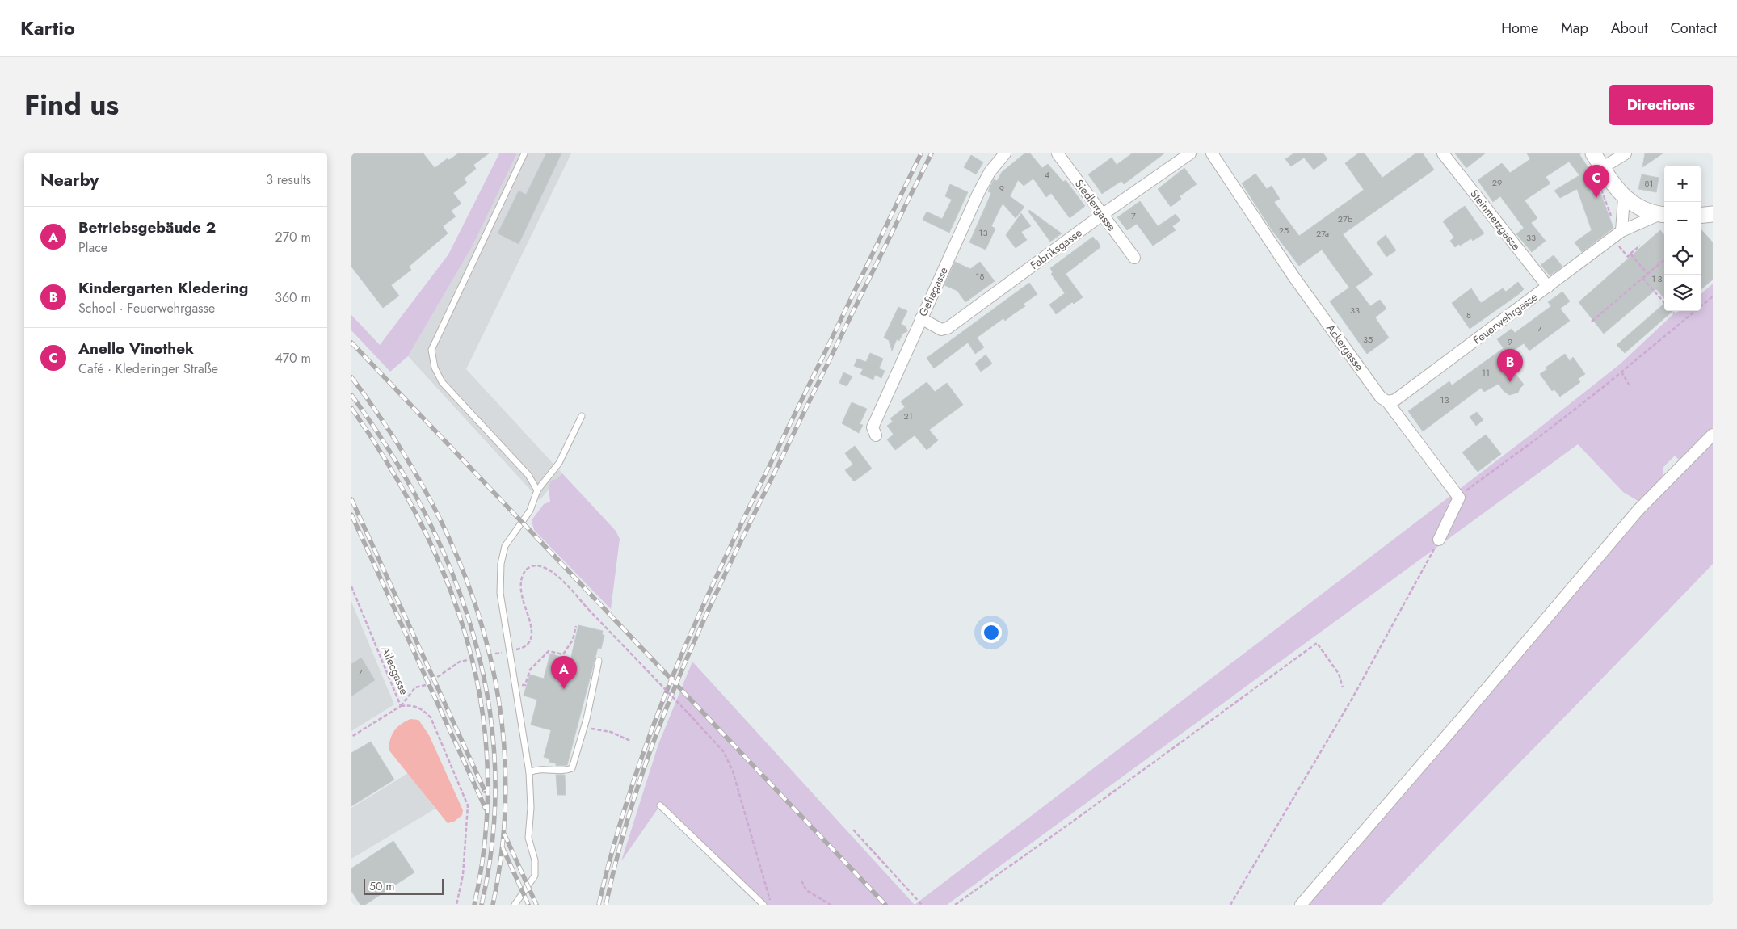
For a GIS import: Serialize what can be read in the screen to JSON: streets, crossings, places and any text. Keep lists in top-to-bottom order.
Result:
{
  "streets": {
    "street": [
      "Siedlergasse",
      "Steinmetzgasse",
      "Fabriksgasse",
      "Gefiagasse",
      "Feuerwehrgasse",
      "Ackergasse"
    ],
    "path": ["Ailecgasse"]
  },
  "crossings": [
    ["Siedlergasse", "Fabriksgasse"],
    ["Steinmetzgasse", "Feuerwehrgasse"],
    ["Fabriksgasse", "Gefiagasse"],
    ["Feuerwehrgasse", "Ackergasse"]
  ],
  "house_numbers": [
    "4",
    "29",
    "81",
    "9",
    "7",
    "27b",
    "25",
    "13",
    "27a",
    "33",
    "18",
    "1-3",
    "33",
    "8",
    "7",
    "35",
    "9",
    "11",
    "13",
    "21",
    "7"
  ],
  "scale_bar": "50 m",
  "page": {
    "header": "Kartio",
    "nav": [
      "Home",
      "Map",
      "About",
      "Contact"
    ],
    "title": "Find us",
    "buttons": "Directions",
    "heading": ["Nearby", "3 results"],
    "pins": ["C", "B", "A"],
    "map_buttons": ["+", "−"],
    "list": [
      {
        "mark": "A",
        "name": "Betriebsgebäude 2",
        "note": "Place",
        "value": "270 m"
      },
      {
        "mark": "B",
        "name": "Kindergarten Kledering",
        "note": "School · Feuerwehrgasse",
        "value": "360 m"
      },
      {
        "mark": "C",
        "name": "Anello Vinothek",
        "note": "Café · Klederinger Straße",
        "value": "470 m"
      }
    ],
    "scale": "50 m"
  }
}
